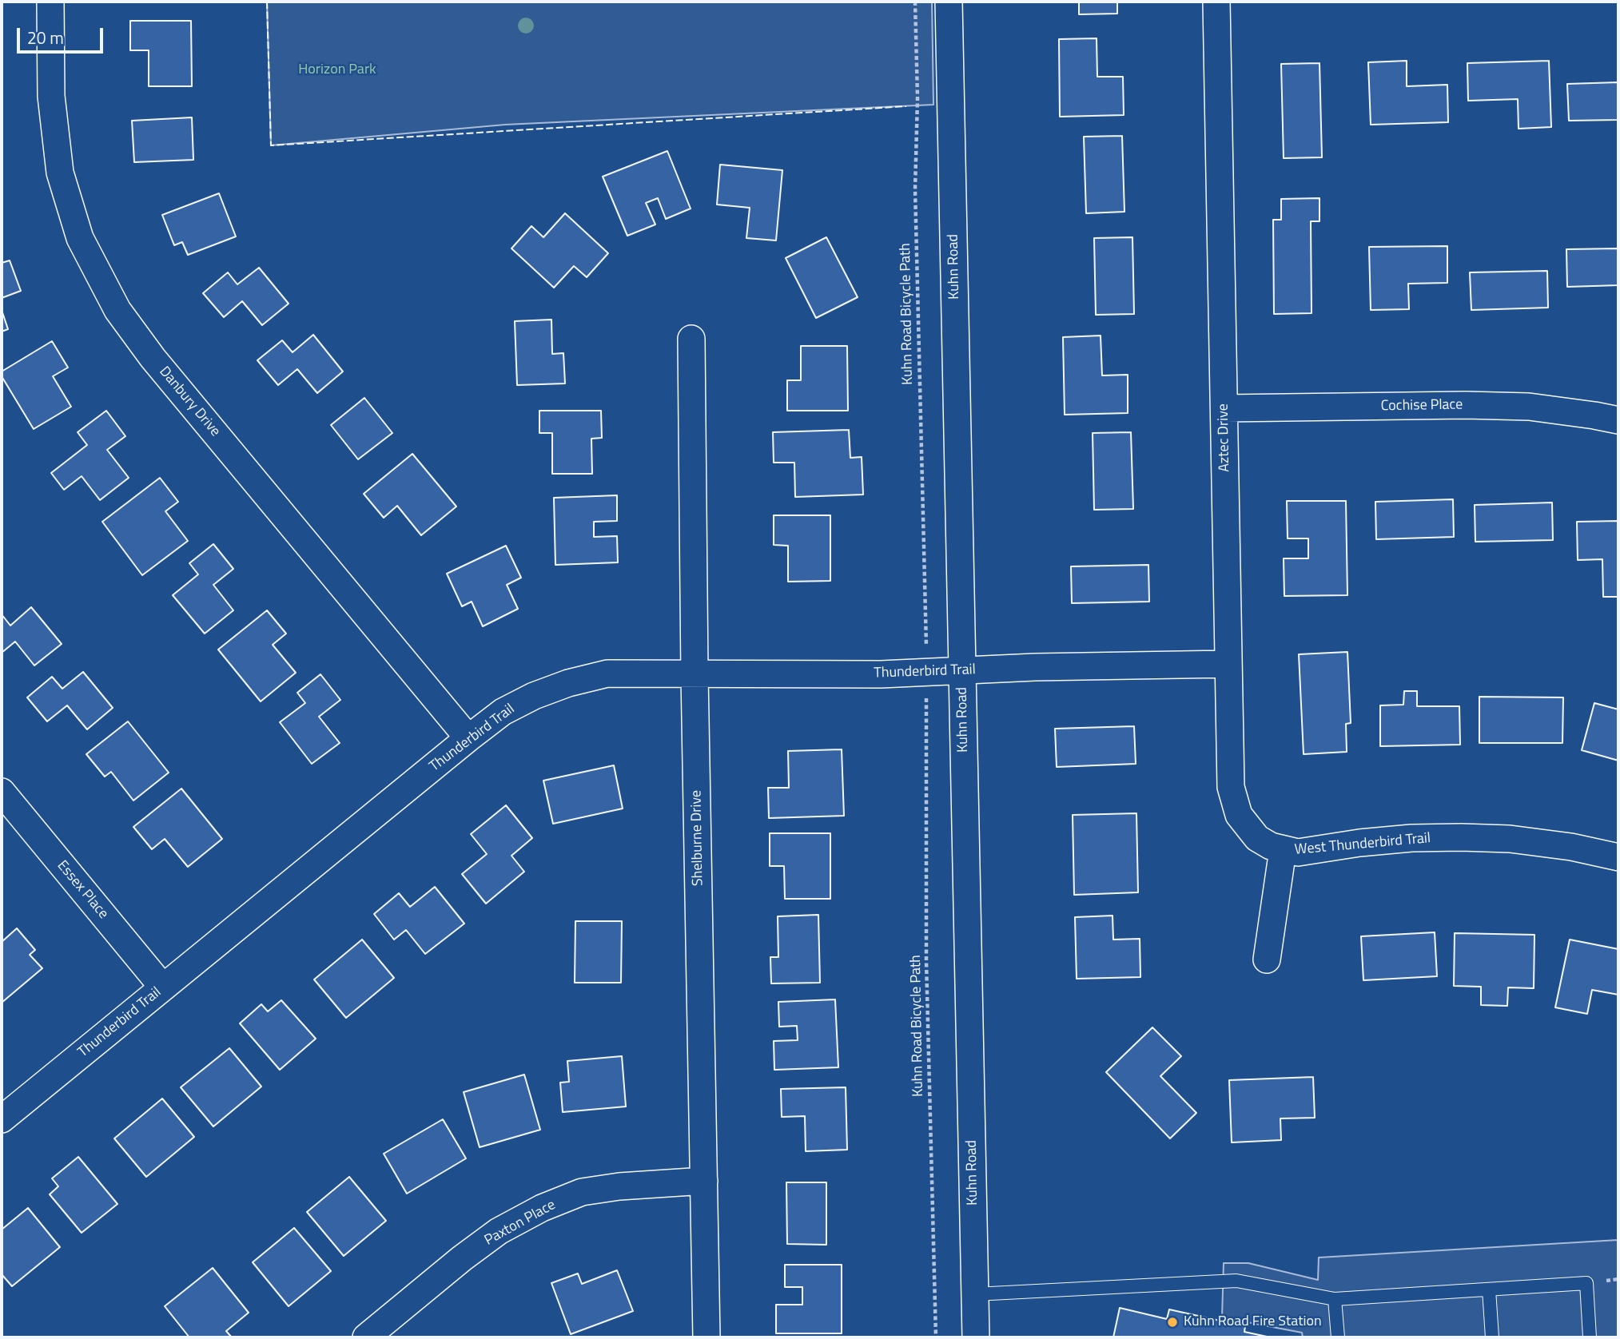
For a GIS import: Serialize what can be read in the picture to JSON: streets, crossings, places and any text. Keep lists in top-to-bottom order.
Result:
{
  "streets": {
    "street": [
      "Kuhn Road",
      "Danbury Drive",
      "Cochise Place",
      "Aztec Drive",
      "Thunderbird Trail",
      "Shelburne Drive",
      "West Thunderbird Trail",
      "Essex Place",
      "Paxton Place"
    ],
    "path": ["Kuhn Road Bicycle Path"]
  },
  "crossings": [
    ["Kuhn Road", "Thunderbird Trail"],
    ["Danbury Drive", "Thunderbird Trail"],
    ["Cochise Place", "Aztec Drive"],
    ["Aztec Drive", "Thunderbird Trail"],
    ["Aztec Drive", "West Thunderbird Trail"],
    ["Thunderbird Trail", "Shelburne Drive"],
    ["Thunderbird Trail", "Essex Place"],
    ["Shelburne Drive", "Paxton Place"]
  ],
  "parks": ["Horizon Park"],
  "places": ["Kuhn Road Fire Station"],
  "scale_bar": "20 m"
}
